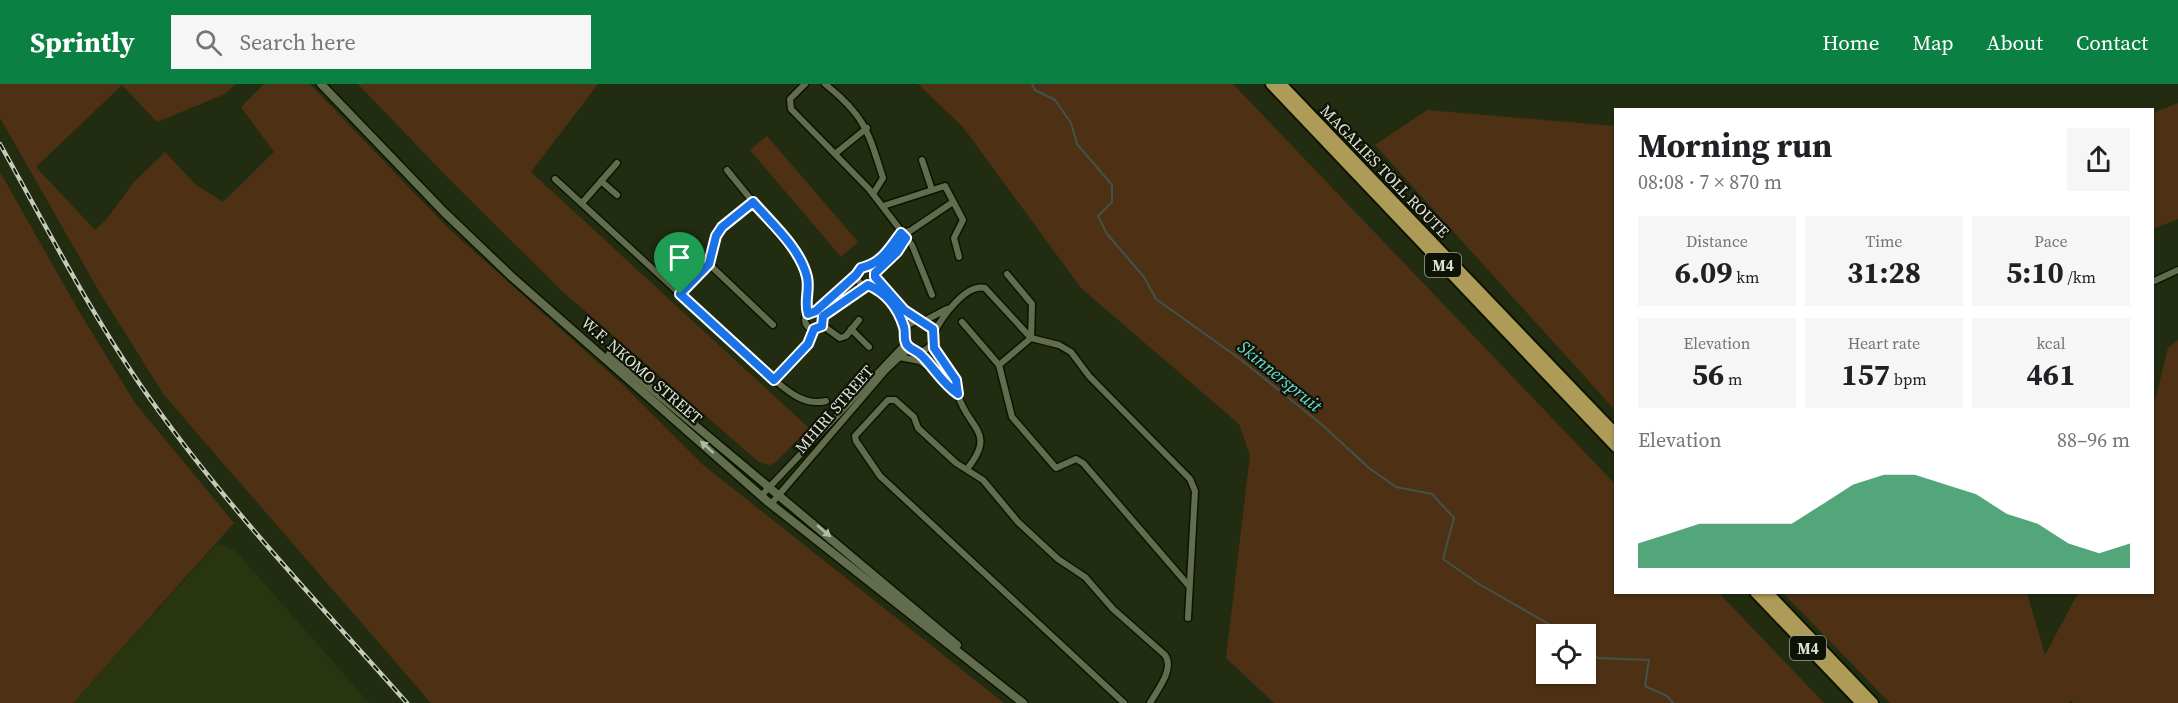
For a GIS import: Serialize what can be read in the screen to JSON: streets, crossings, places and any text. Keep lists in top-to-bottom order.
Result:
{
  "streets": {
    "highway": ["MAGALIES TOLL ROUTE", "M4"],
    "main road": ["W.F. NKOMO STREET"],
    "street": ["MHIRI STREET"]
  },
  "crossings": [
    ["W.F. NKOMO STREET", "MHIRI STREET"]
  ],
  "water": ["Skinnerspruit"],
  "page": {
    "header": "Sprintly",
    "search": "Search here",
    "nav": [
      "Home",
      "Map",
      "About",
      "Contact"
    ],
    "heading": ["Morning run", "08:08 · 7 × 870 m"],
    "stats": [
      ["Distance", "6.09 km"],
      ["Time", "31:28"],
      ["Pace", "5:10 /km"],
      ["Elevation", "56 m"],
      ["Heart rate", "157 bpm"],
      ["kcal", "461"]
    ],
    "chart": ["Elevation", "88–96 m"]
  }
}
